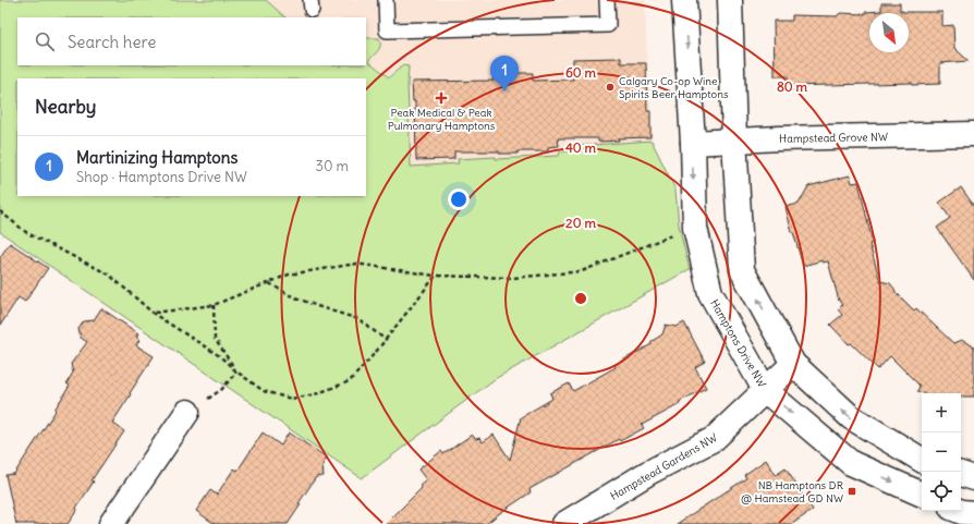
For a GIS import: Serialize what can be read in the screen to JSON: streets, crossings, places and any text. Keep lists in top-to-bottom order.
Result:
{
  "streets": {
    "street": ["Hampstead Grove NW", "Hamptons Drive NW", "Hampstead Gardens NW"]
  },
  "crossings": [
    ["Hampstead Grove NW", "Hamptons Drive NW"],
    ["Hamptons Drive NW", "Hampstead Gardens NW"]
  ],
  "places": {
    "other": ["Calgary Co-op Wine Spirits Beer Hamptons"],
    "health": ["Peak Medical & Peak Pulmonary Hamptons"],
    "transit": ["NB Hamptons DR @ Hamstead GD NW"]
  },
  "north": "bottom right",
  "page": {
    "search": "Search here",
    "pins": "1",
    "heading": "Nearby",
    "list": [
      {
        "mark": "1",
        "name": "Martinizing Hamptons",
        "note": "Shop · Hamptons Drive NW",
        "value": "30 m"
      }
    ],
    "map_buttons": ["+", "−"]
  },
  "rings": [
    "60 m",
    "80 m",
    "40 m",
    "20 m"
  ]
}
